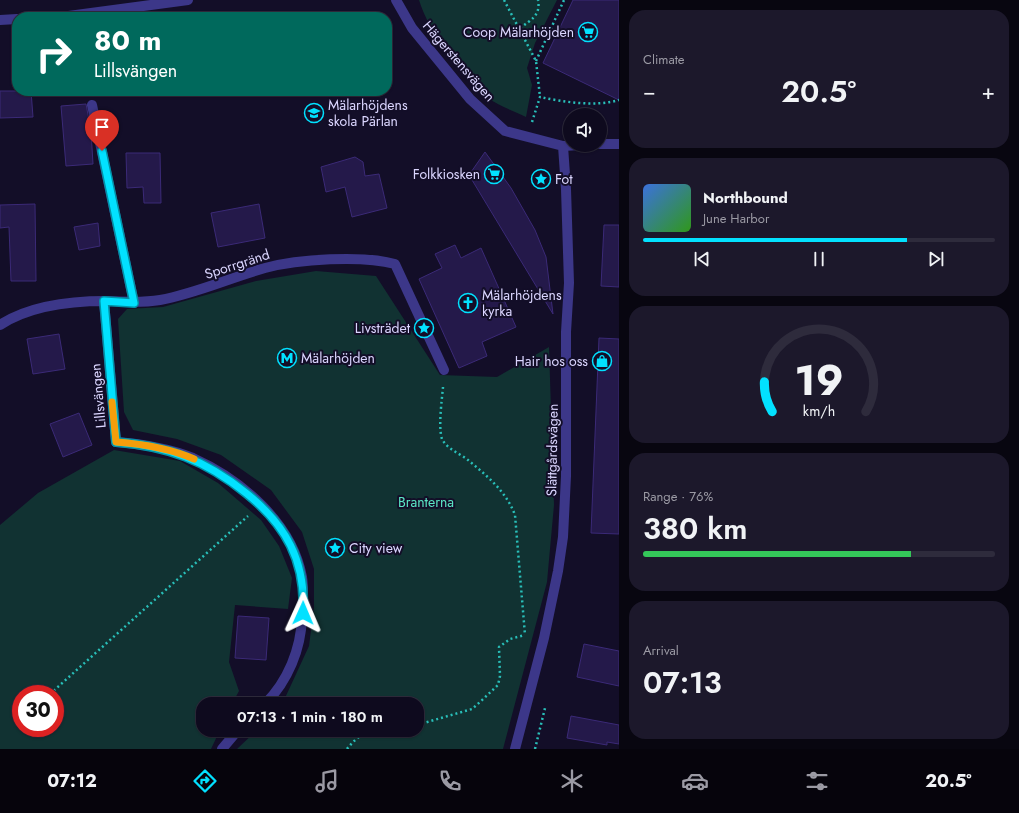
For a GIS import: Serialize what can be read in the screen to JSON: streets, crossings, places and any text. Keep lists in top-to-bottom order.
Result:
{
  "streets": {
    "street": [
      "Hägerstensvägen",
      "Sporrgränd",
      "Lillsvängen",
      "Slättgårdsvägen"
    ]
  },
  "crossings": [
    ["Sporrgränd", "Lillsvängen"]
  ],
  "parks": ["Branterna"],
  "places": {
    "supermarket": ["Coop Mälarhöjden", "Folkkiosken"],
    "school or university": ["Mälarhöjdens skola Pärlan"],
    "place": ["Fot", "Livsträdet", "City view"],
    "church": ["Mälarhöjdens kyrka"],
    "metro station": ["Mälarhöjden"],
    "shop": ["Hair hos oss"]
  },
  "page": {
    "tile": [
      "Climate",
      ["Range · 76%", "380 km"],
      ["Arrival", "07:13"]
    ],
    "turn": ["80 m", "Lillsvängen"],
    "heat": ["−", "20.5°", "+"],
    "song": ["Northbound", "June Harbor"],
    "limit": "30",
    "trip": "07:13 · 1 min · 180 m",
    "tabs": ["07:12", "20.5°"],
    "gauge": ["19", "km/h"]
  }
}
